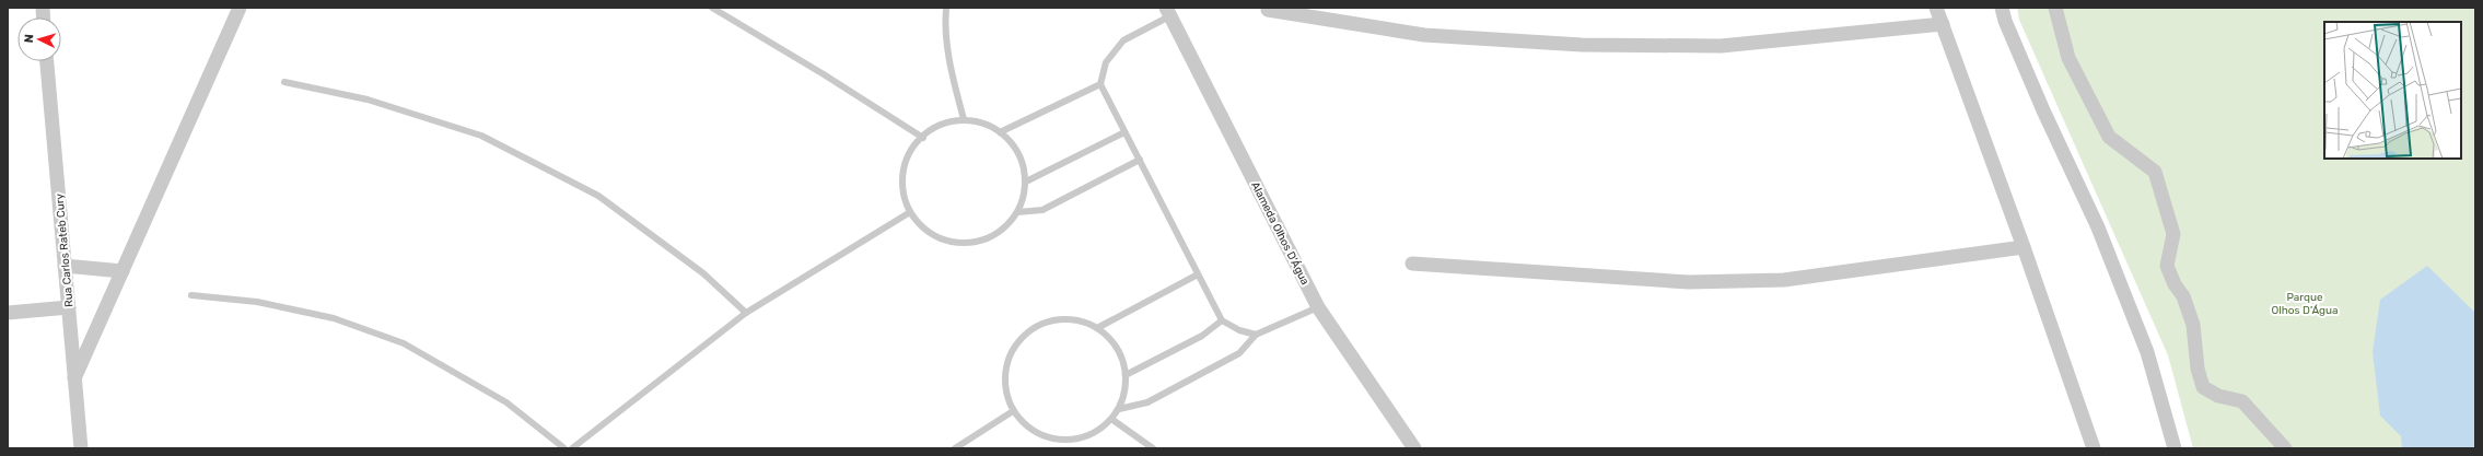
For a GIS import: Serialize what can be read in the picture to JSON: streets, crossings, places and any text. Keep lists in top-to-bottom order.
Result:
{
  "streets": {
    "street": ["Alameda Olhos D'Água", "Rua Carlos Rateb Cury"]
  },
  "parks": ["Parque Olhos D'Água"],
  "north": "left"
}
